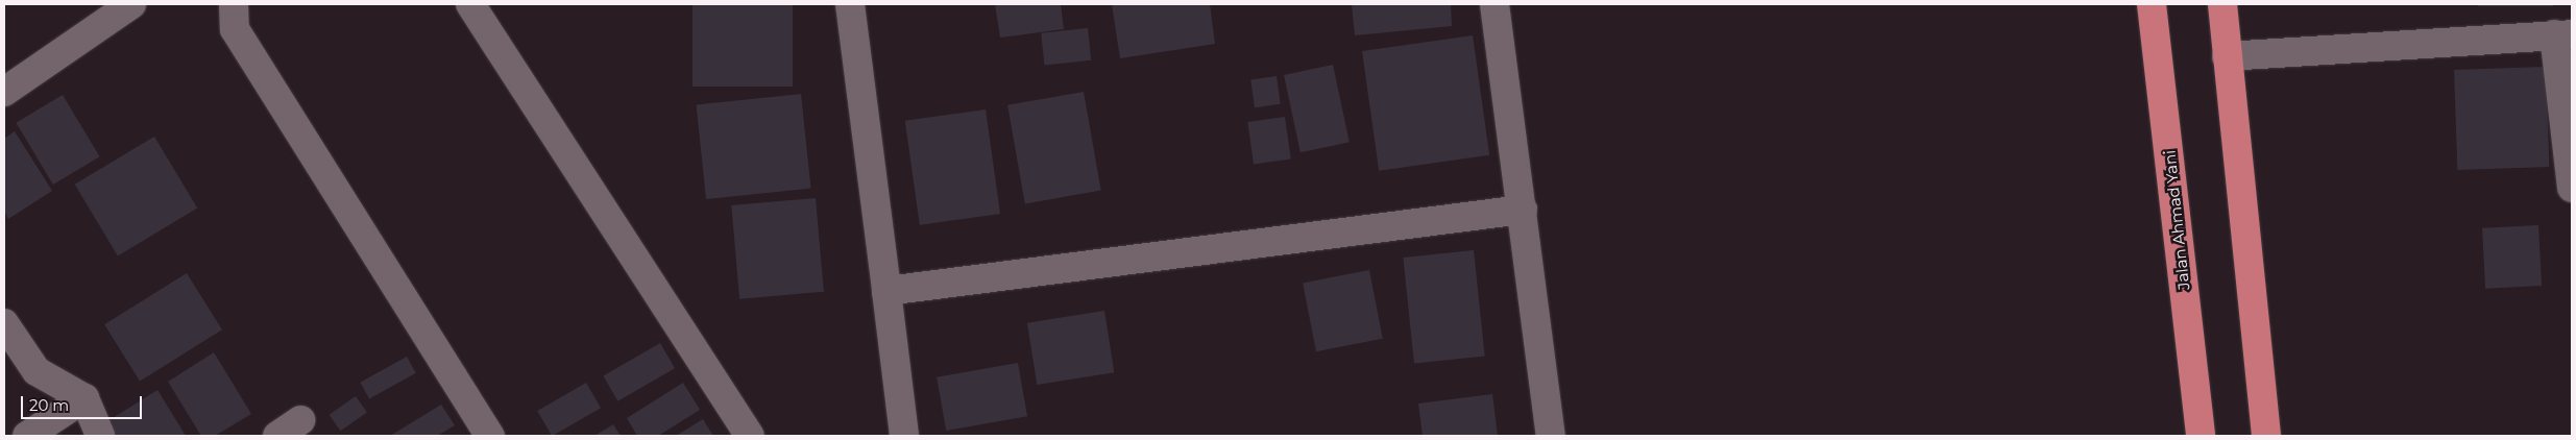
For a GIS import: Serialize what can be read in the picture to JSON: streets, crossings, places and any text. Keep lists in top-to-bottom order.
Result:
{
  "streets": {
    "highway": ["Jalan Ahmad Yani"]
  },
  "scale_bar": "20 m"
}
